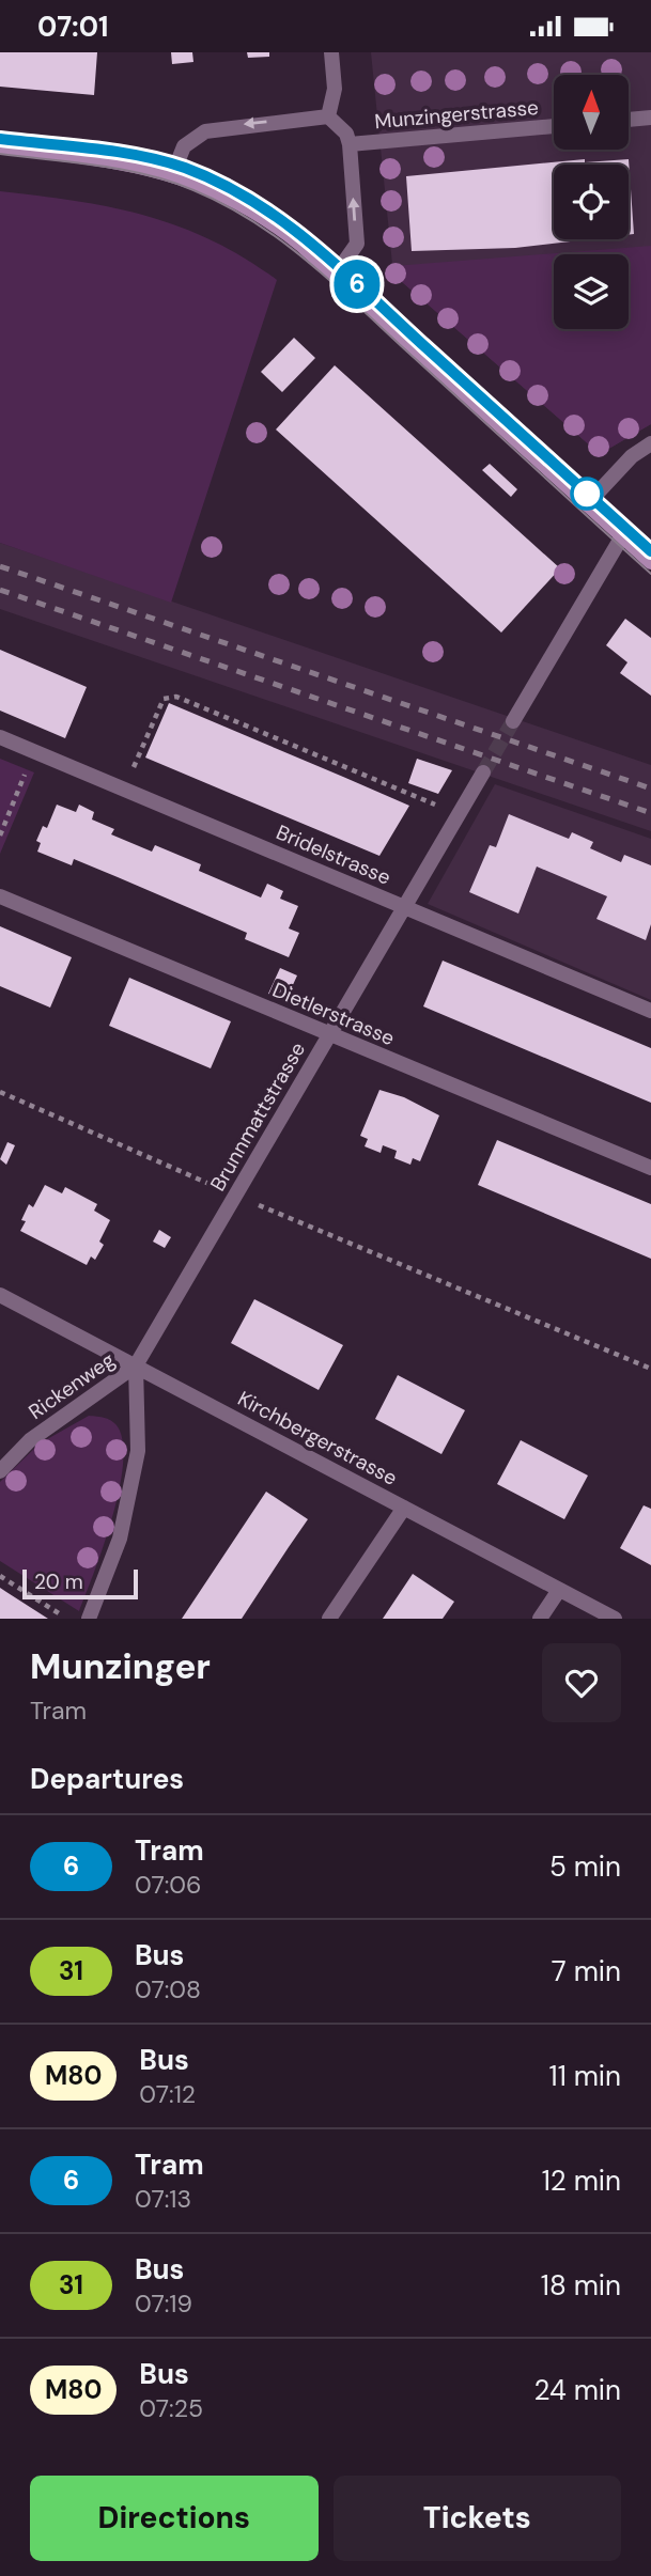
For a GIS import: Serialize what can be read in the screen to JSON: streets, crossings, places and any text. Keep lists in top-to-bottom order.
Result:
{
  "streets": {
    "street": [
      "Munzingerstrasse",
      "Bridelstrasse",
      "Dietlerstrasse",
      "Brunnmattstrasse",
      "Rickenweg",
      "Kirchbergerstrasse"
    ]
  },
  "crossings": [
    ["Bridelstrasse", "Brunnmattstrasse"],
    ["Dietlerstrasse", "Brunnmattstrasse"],
    ["Brunnmattstrasse", "Rickenweg"],
    ["Brunnmattstrasse", "Kirchbergerstrasse"],
    ["Rickenweg", "Kirchbergerstrasse"]
  ],
  "lines": ["tram line 6"],
  "scale_bar": "20 m",
  "north": "top",
  "page": {
    "status": "07:01",
    "on_map": "6",
    "scale": "20 m",
    "heading": [
      ["Munzinger", "Tram"],
      "Departures"
    ],
    "list": [
      {
        "mark": "6",
        "name": "Tram",
        "note": "07:06",
        "value": "5 min"
      },
      {
        "mark": "31",
        "name": "Bus",
        "note": "07:08",
        "value": "7 min"
      },
      {
        "mark": "M80",
        "name": "Bus",
        "note": "07:12",
        "value": "11 min"
      },
      {
        "mark": "6",
        "name": "Tram",
        "note": "07:13",
        "value": "12 min"
      },
      {
        "mark": "31",
        "name": "Bus",
        "note": "07:19",
        "value": "18 min"
      },
      {
        "mark": "M80",
        "name": "Bus",
        "note": "07:25",
        "value": "24 min"
      }
    ],
    "buttons": ["Directions", "Tickets"]
  }
}
